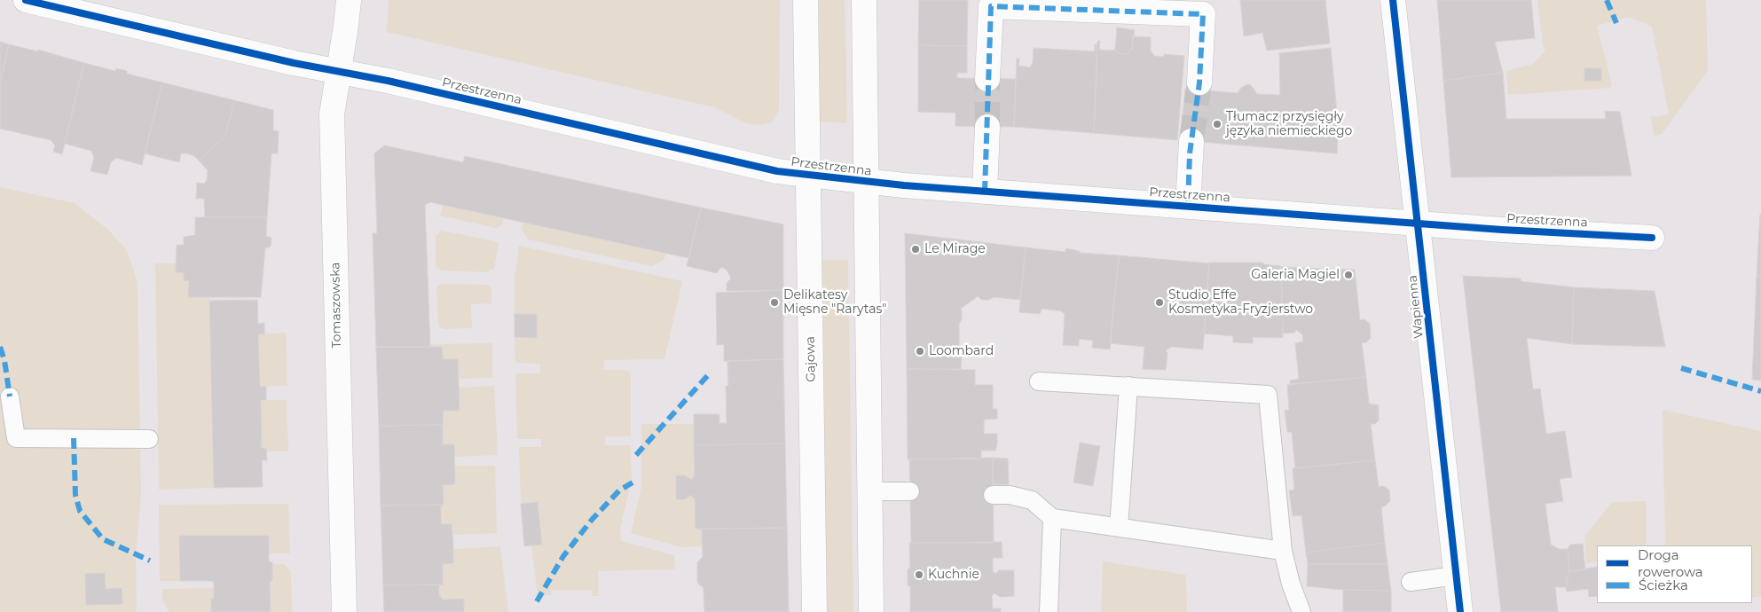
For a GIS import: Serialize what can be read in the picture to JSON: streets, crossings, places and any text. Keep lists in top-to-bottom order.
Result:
{
  "streets": {
    "street": [
      "Przestrzenna",
      "Tomaszowska",
      "Wapienna",
      "Gajowa"
    ]
  },
  "crossings": [
    ["Przestrzenna", "Tomaszowska"],
    ["Przestrzenna", "Wapienna"],
    ["Przestrzenna", "Gajowa"]
  ],
  "places": [
    "Tłumacz przysięgły języka niemieckiego",
    "Le Mirage",
    "Galeria Magiel",
    "Delikatesy Mięsne \"Rarytas\"",
    "Studio Effe Kosmetyka-Fryzjerstwo",
    "Loombard",
    "Kuchnie"
  ],
  "legend": ["Droga rowerowa", "Ścieżka"]
}
